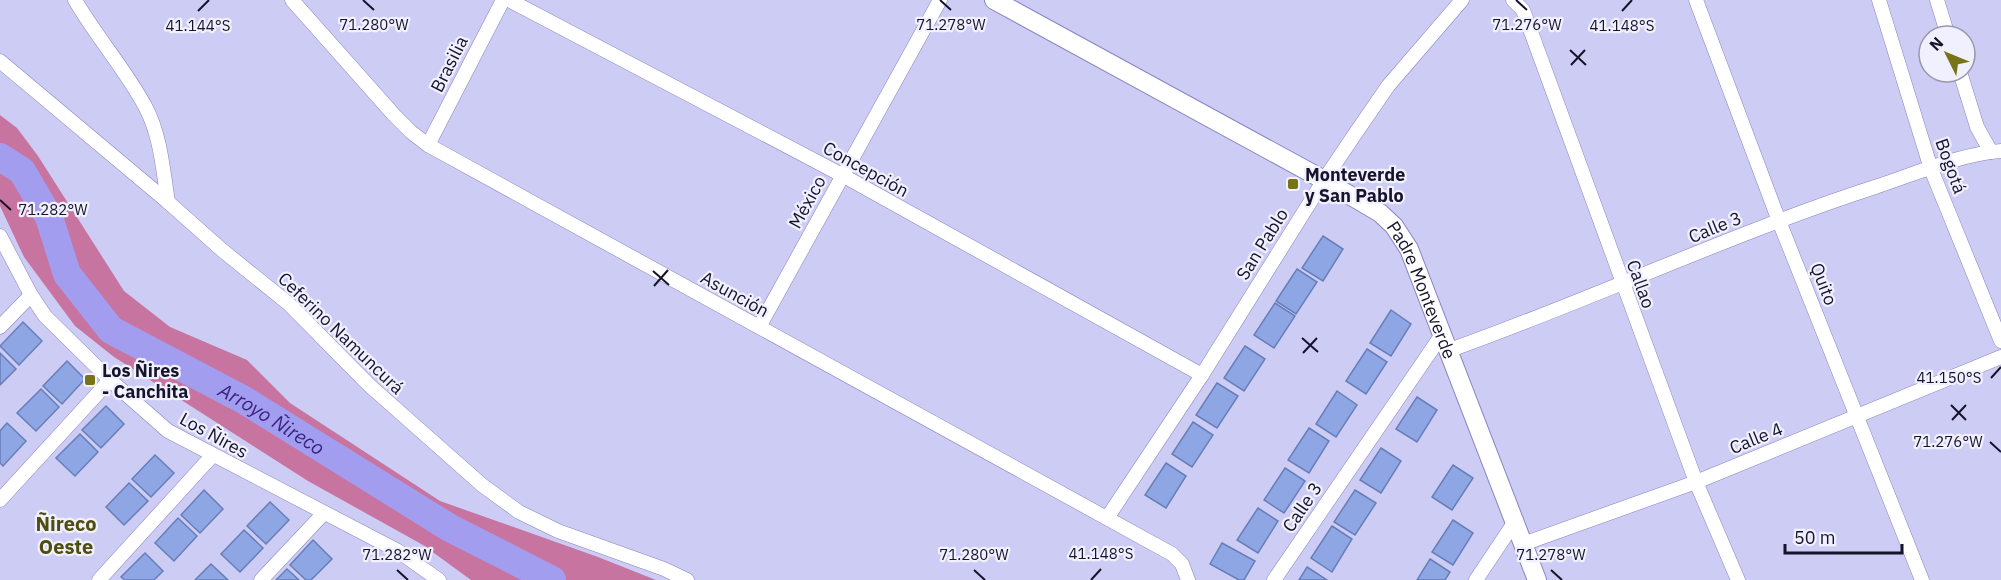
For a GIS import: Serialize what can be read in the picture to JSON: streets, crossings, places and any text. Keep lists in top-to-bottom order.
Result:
{
  "streets": {
    "street": [
      "Brasilia",
      "Bogotá",
      "Concepción",
      "México",
      "Calle 3",
      "San Pablo",
      "Callao",
      "Quito",
      "Padre Monteverde",
      "Asunción",
      "Ceferino Namuncurá",
      "Los Ñires",
      "Calle 4"
    ]
  },
  "crossings": [
    ["Brasilia", "Asunción"],
    ["Bogotá", "Calle 3"],
    ["Concepción", "México"],
    ["Concepción", "San Pablo"],
    ["México", "Asunción"],
    ["Calle 3", "Callao"],
    ["Calle 3", "Quito"],
    ["Calle 3", "Padre Monteverde"],
    ["San Pablo", "Padre Monteverde"],
    ["San Pablo", "Asunción"],
    ["Callao", "Calle 4"],
    ["Quito", "Calle 4"],
    ["Padre Monteverde", "Calle 4"]
  ],
  "districts": ["Ñireco Oeste"],
  "water": ["Arroyo Ñireco"],
  "places": {
    "transit": ["Monteverde y San Pablo", "Los Ñires - Canchita"]
  },
  "scale_bar": "50 m",
  "north": "top left",
  "coordinates": [
    "71.280°W",
    "71.278°W",
    "71.276°W",
    "41.144°S",
    "41.148°S",
    "71.282°W",
    "41.150°S"
  ]
}
